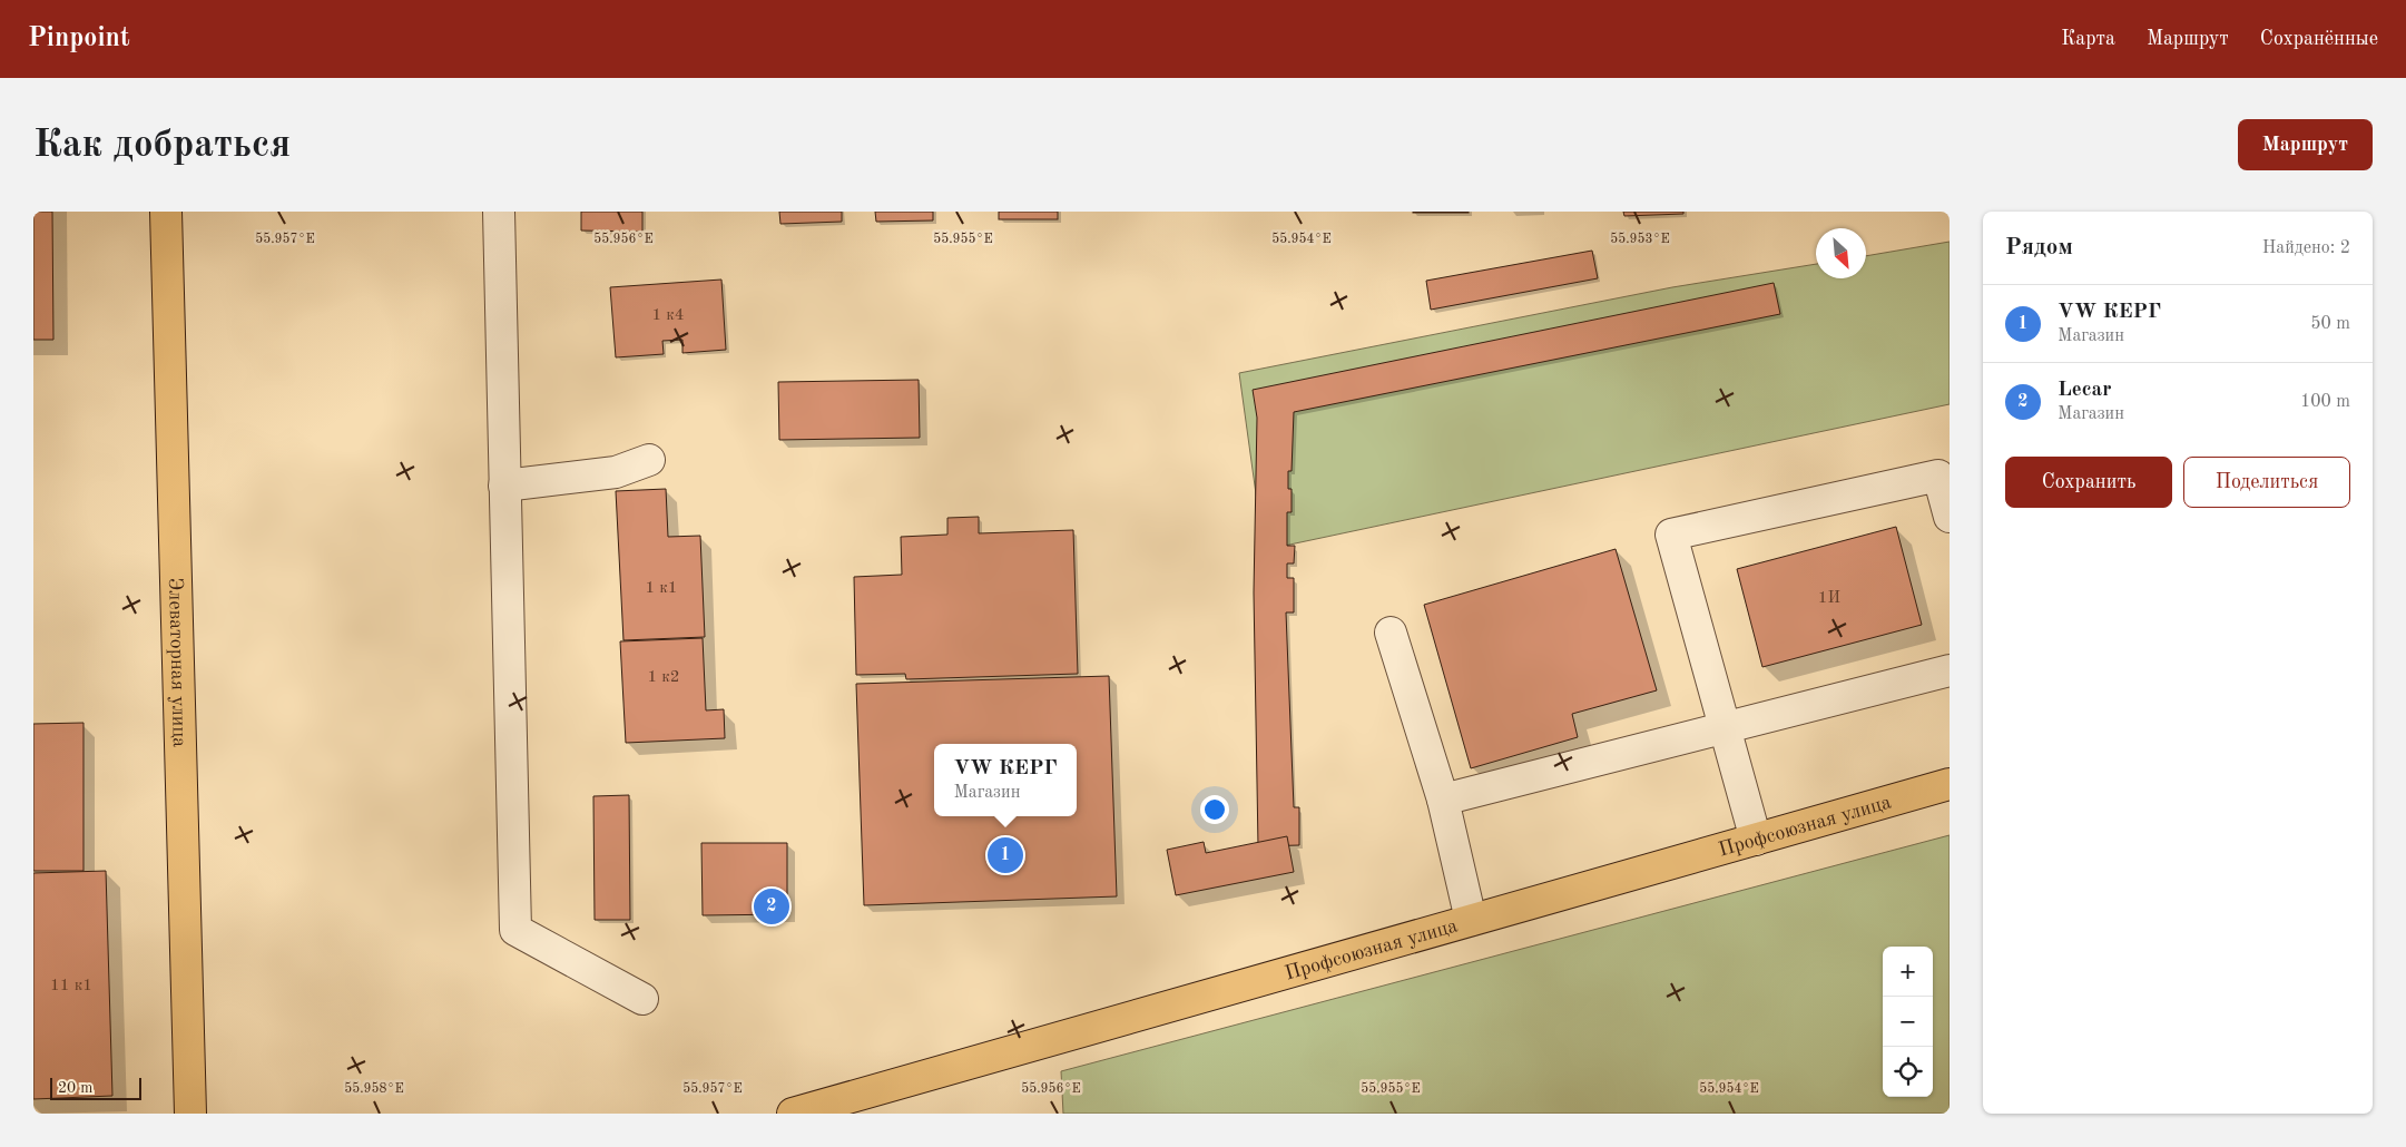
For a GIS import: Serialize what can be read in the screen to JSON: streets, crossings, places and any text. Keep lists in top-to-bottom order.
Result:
{
  "streets": {
    "main road": ["Элеваторная улица", "Профсоюзная улица"]
  },
  "house_numbers": [
    "1 к4",
    "1 к1",
    "1И",
    "1 к2",
    "11 к1"
  ],
  "scale_bar": "20 m",
  "north": "bottom right",
  "page": {
    "header": "Pinpoint",
    "nav": ["Карта", "Маршрут", "Сохранённые"],
    "buttons": [
      "Маршрут",
      ["Сохранить", "Поделиться"]
    ],
    "title": "Как добраться",
    "heading": ["Рядом", "Найдено: 2"],
    "list": [
      {
        "mark": "1",
        "name": "VW КЕРГ",
        "note": "Магазин",
        "value": "50 m"
      },
      {
        "mark": "2",
        "name": "Lecar",
        "note": "Магазин",
        "value": "100 m"
      }
    ],
    "popup": ["VW КЕРГ", "Магазин"],
    "pins": ["1", "2"],
    "map_buttons": ["+", "−"],
    "scale": "20 m"
  },
  "coordinates": [
    "55.957°E",
    "55.956°E",
    "55.955°E",
    "55.954°E",
    "55.953°E",
    "55.958°E"
  ]
}
